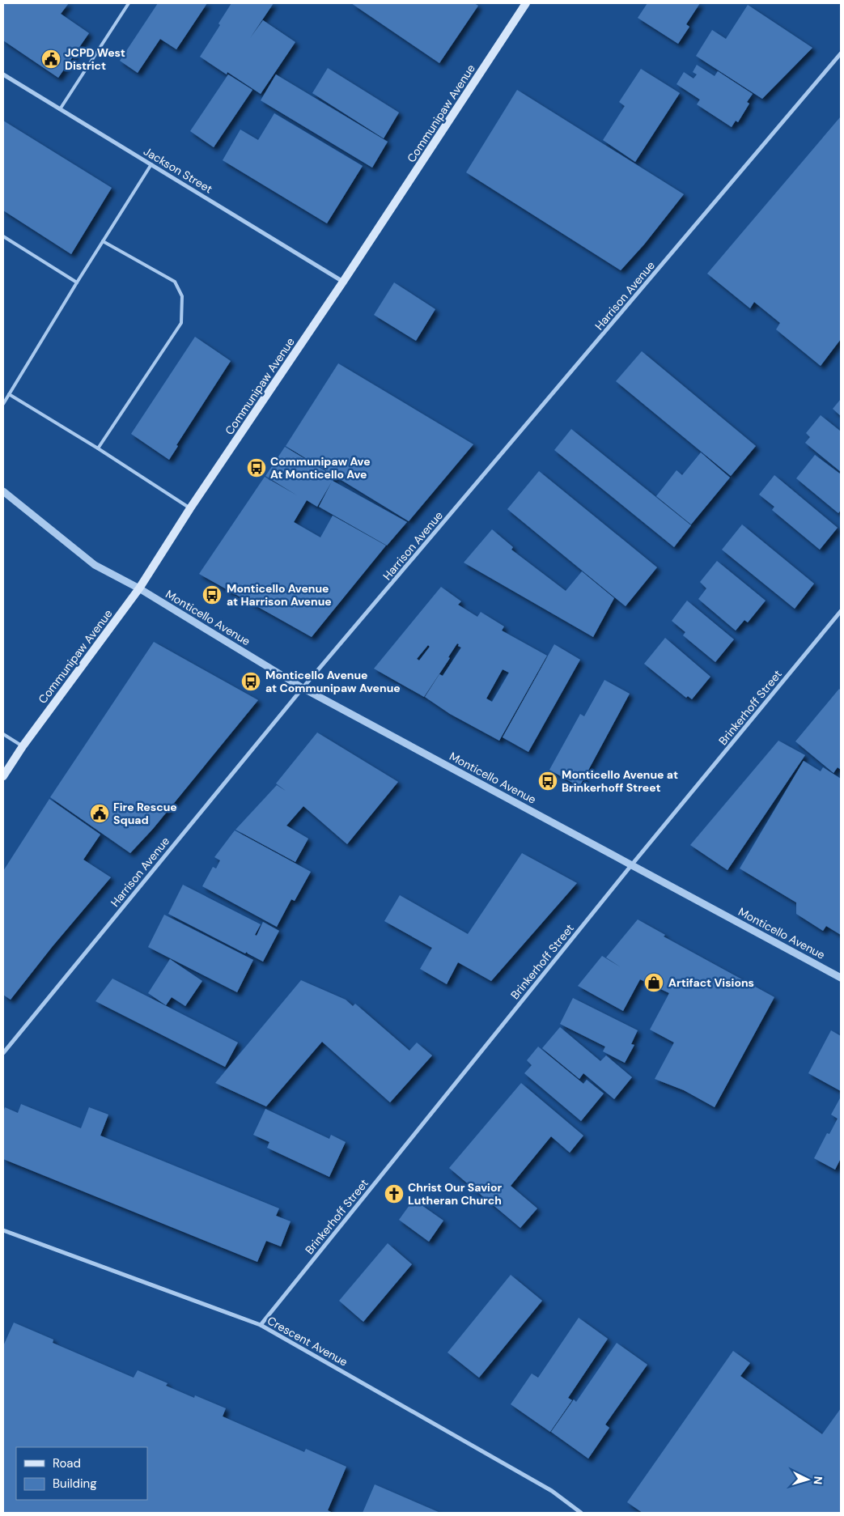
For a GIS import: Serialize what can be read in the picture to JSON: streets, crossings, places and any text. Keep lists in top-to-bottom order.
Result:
{
  "streets": {
    "main road": ["Communipaw Avenue"],
    "street": [
      "Jackson Street",
      "Harrison Avenue",
      "Monticello Avenue",
      "Brinkerhoff Street",
      "Crescent Avenue"
    ]
  },
  "crossings": [
    ["Communipaw Avenue", "Jackson Street"],
    ["Communipaw Avenue", "Monticello Avenue"],
    ["Harrison Avenue", "Monticello Avenue"],
    ["Monticello Avenue", "Brinkerhoff Street"],
    ["Brinkerhoff Street", "Crescent Avenue"]
  ],
  "places": {
    "public building": ["JCPD West District", "Fire Rescue Squad"],
    "bus stop": [
      "Communipaw Ave At Monticello Ave",
      "Monticello Avenue at Harrison Avenue",
      "Monticello Avenue at Communipaw Avenue",
      "Monticello Avenue at Brinkerhoff Street"
    ],
    "shop": ["Artifact Visions"],
    "church": ["Christ Our Savior Lutheran Church"]
  },
  "legend": ["Road", "Building"],
  "north": "right"
}
